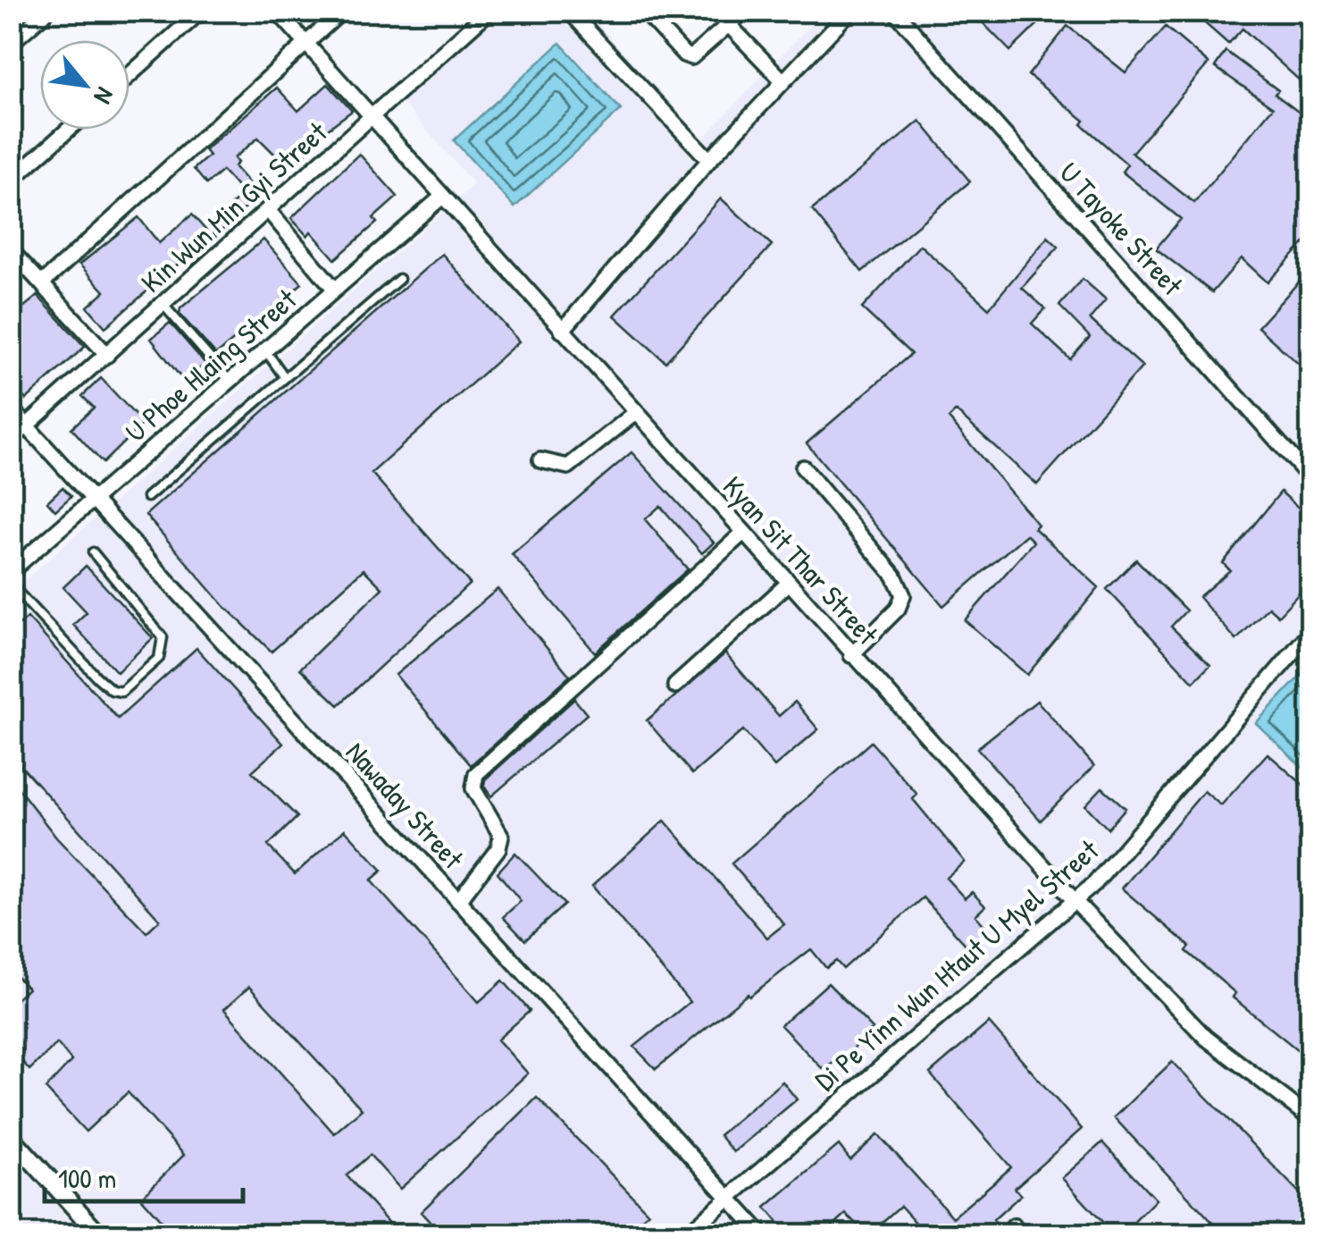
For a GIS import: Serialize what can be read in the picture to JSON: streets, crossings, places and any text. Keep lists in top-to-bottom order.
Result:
{
  "streets": {
    "street": [
      "Kin Wun Min Gyi Street",
      "U Tayoke Street",
      "U Phoe Hlaing Street",
      "Kyan Sit Thar Street",
      "Nawaday Street",
      "Di Pe Yinn Wun Htaut U Myel Street"
    ]
  },
  "crossings": [
    ["Kin Wun Min Gyi Street", "Kyan Sit Thar Street"],
    ["Kin Wun Min Gyi Street", "Nawaday Street"],
    ["U Phoe Hlaing Street", "Kyan Sit Thar Street"],
    ["U Phoe Hlaing Street", "Nawaday Street"],
    ["Kyan Sit Thar Street", "Di Pe Yinn Wun Htaut U Myel Street"],
    ["Nawaday Street", "Di Pe Yinn Wun Htaut U Myel Street"]
  ],
  "scale_bar": "100 m",
  "north": "bottom right"
}
